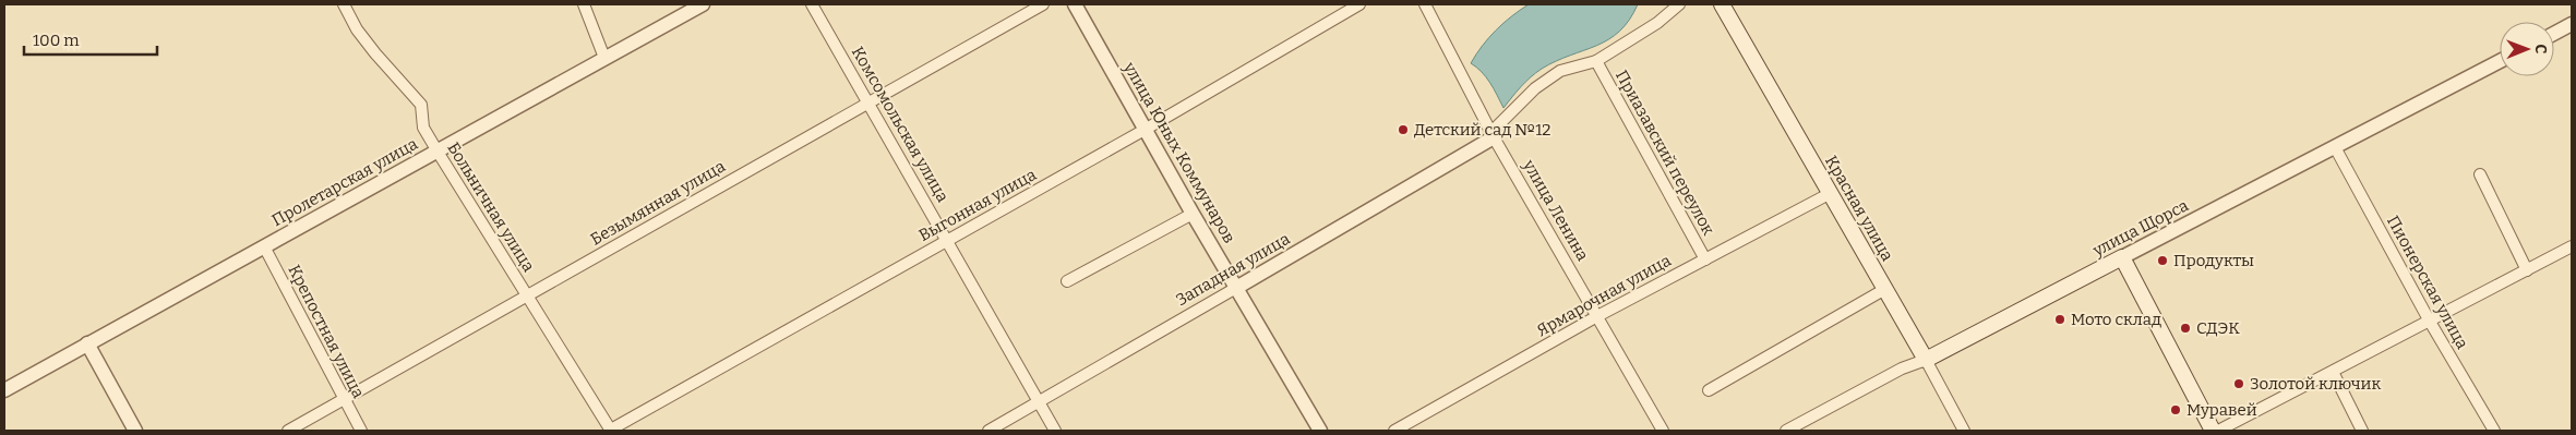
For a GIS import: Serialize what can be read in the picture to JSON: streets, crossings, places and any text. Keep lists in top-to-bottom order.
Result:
{
  "streets": {
    "main road": ["Красная улица", "улица Щорса"],
    "street": [
      "Комсомольская улица",
      "улица Юных Коммунаров",
      "Приазавский переулок",
      "Пролетарская улица",
      "Безымянная улица",
      "Выгонная улица",
      "Больничная улица",
      "улица Ленина",
      "Западная улица",
      "Пионерская улица",
      "Ярмарочная улица",
      "Крепостная улица"
    ]
  },
  "crossings": [
    ["Комсомольская улица", "Безымянная улица"],
    ["Комсомольская улица", "Выгонная улица"],
    ["Комсомольская улица", "Западная улица"],
    ["улица Юных Коммунаров", "Выгонная улица"],
    ["улица Юных Коммунаров", "Западная улица"],
    ["Приазавский переулок", "Ярмарочная улица"],
    ["Пролетарская улица", "Больничная улица"],
    ["Пролетарская улица", "Крепостная улица"],
    ["Безымянная улица", "Больничная улица"],
    ["Безымянная улица", "Крепостная улица"],
    ["Выгонная улица", "Больничная улица"],
    ["Красная улица", "улица Щорса"],
    ["Красная улица", "Ярмарочная улица"],
    ["улица Ленина", "Западная улица"],
    ["улица Ленина", "Ярмарочная улица"],
    ["улица Щорса", "Пионерская улица"]
  ],
  "places": [
    "Детский сад №12",
    "Продукты",
    "Мото склад",
    "СДЭК",
    "Золотой ключик",
    "Муравей"
  ],
  "scale_bar": "100 m",
  "north": "right"
}
